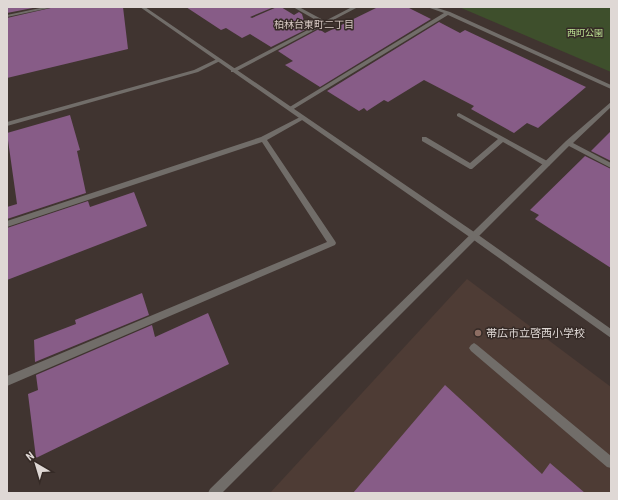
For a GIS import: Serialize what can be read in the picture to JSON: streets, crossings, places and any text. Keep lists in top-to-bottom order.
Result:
{
  "districts": ["柏林台東町二丁目"],
  "parks": ["西町公園"],
  "places": ["帯広市立啓西小学校"],
  "north": "top left"
}
